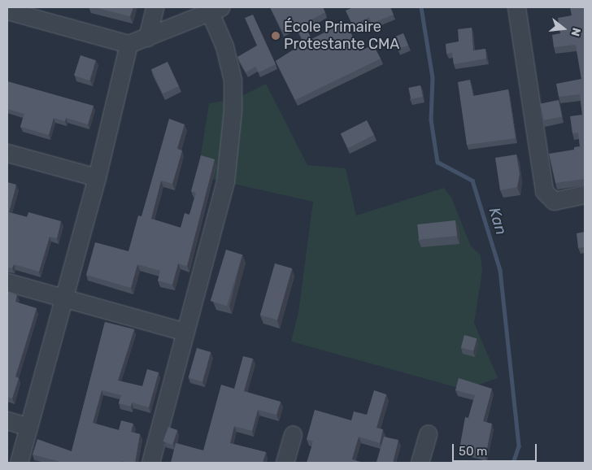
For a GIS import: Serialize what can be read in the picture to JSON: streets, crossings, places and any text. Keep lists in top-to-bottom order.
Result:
{
  "water": ["Kan"],
  "places": ["École Primaire Protestante CMA"],
  "scale_bar": "50 m",
  "north": "right"
}
